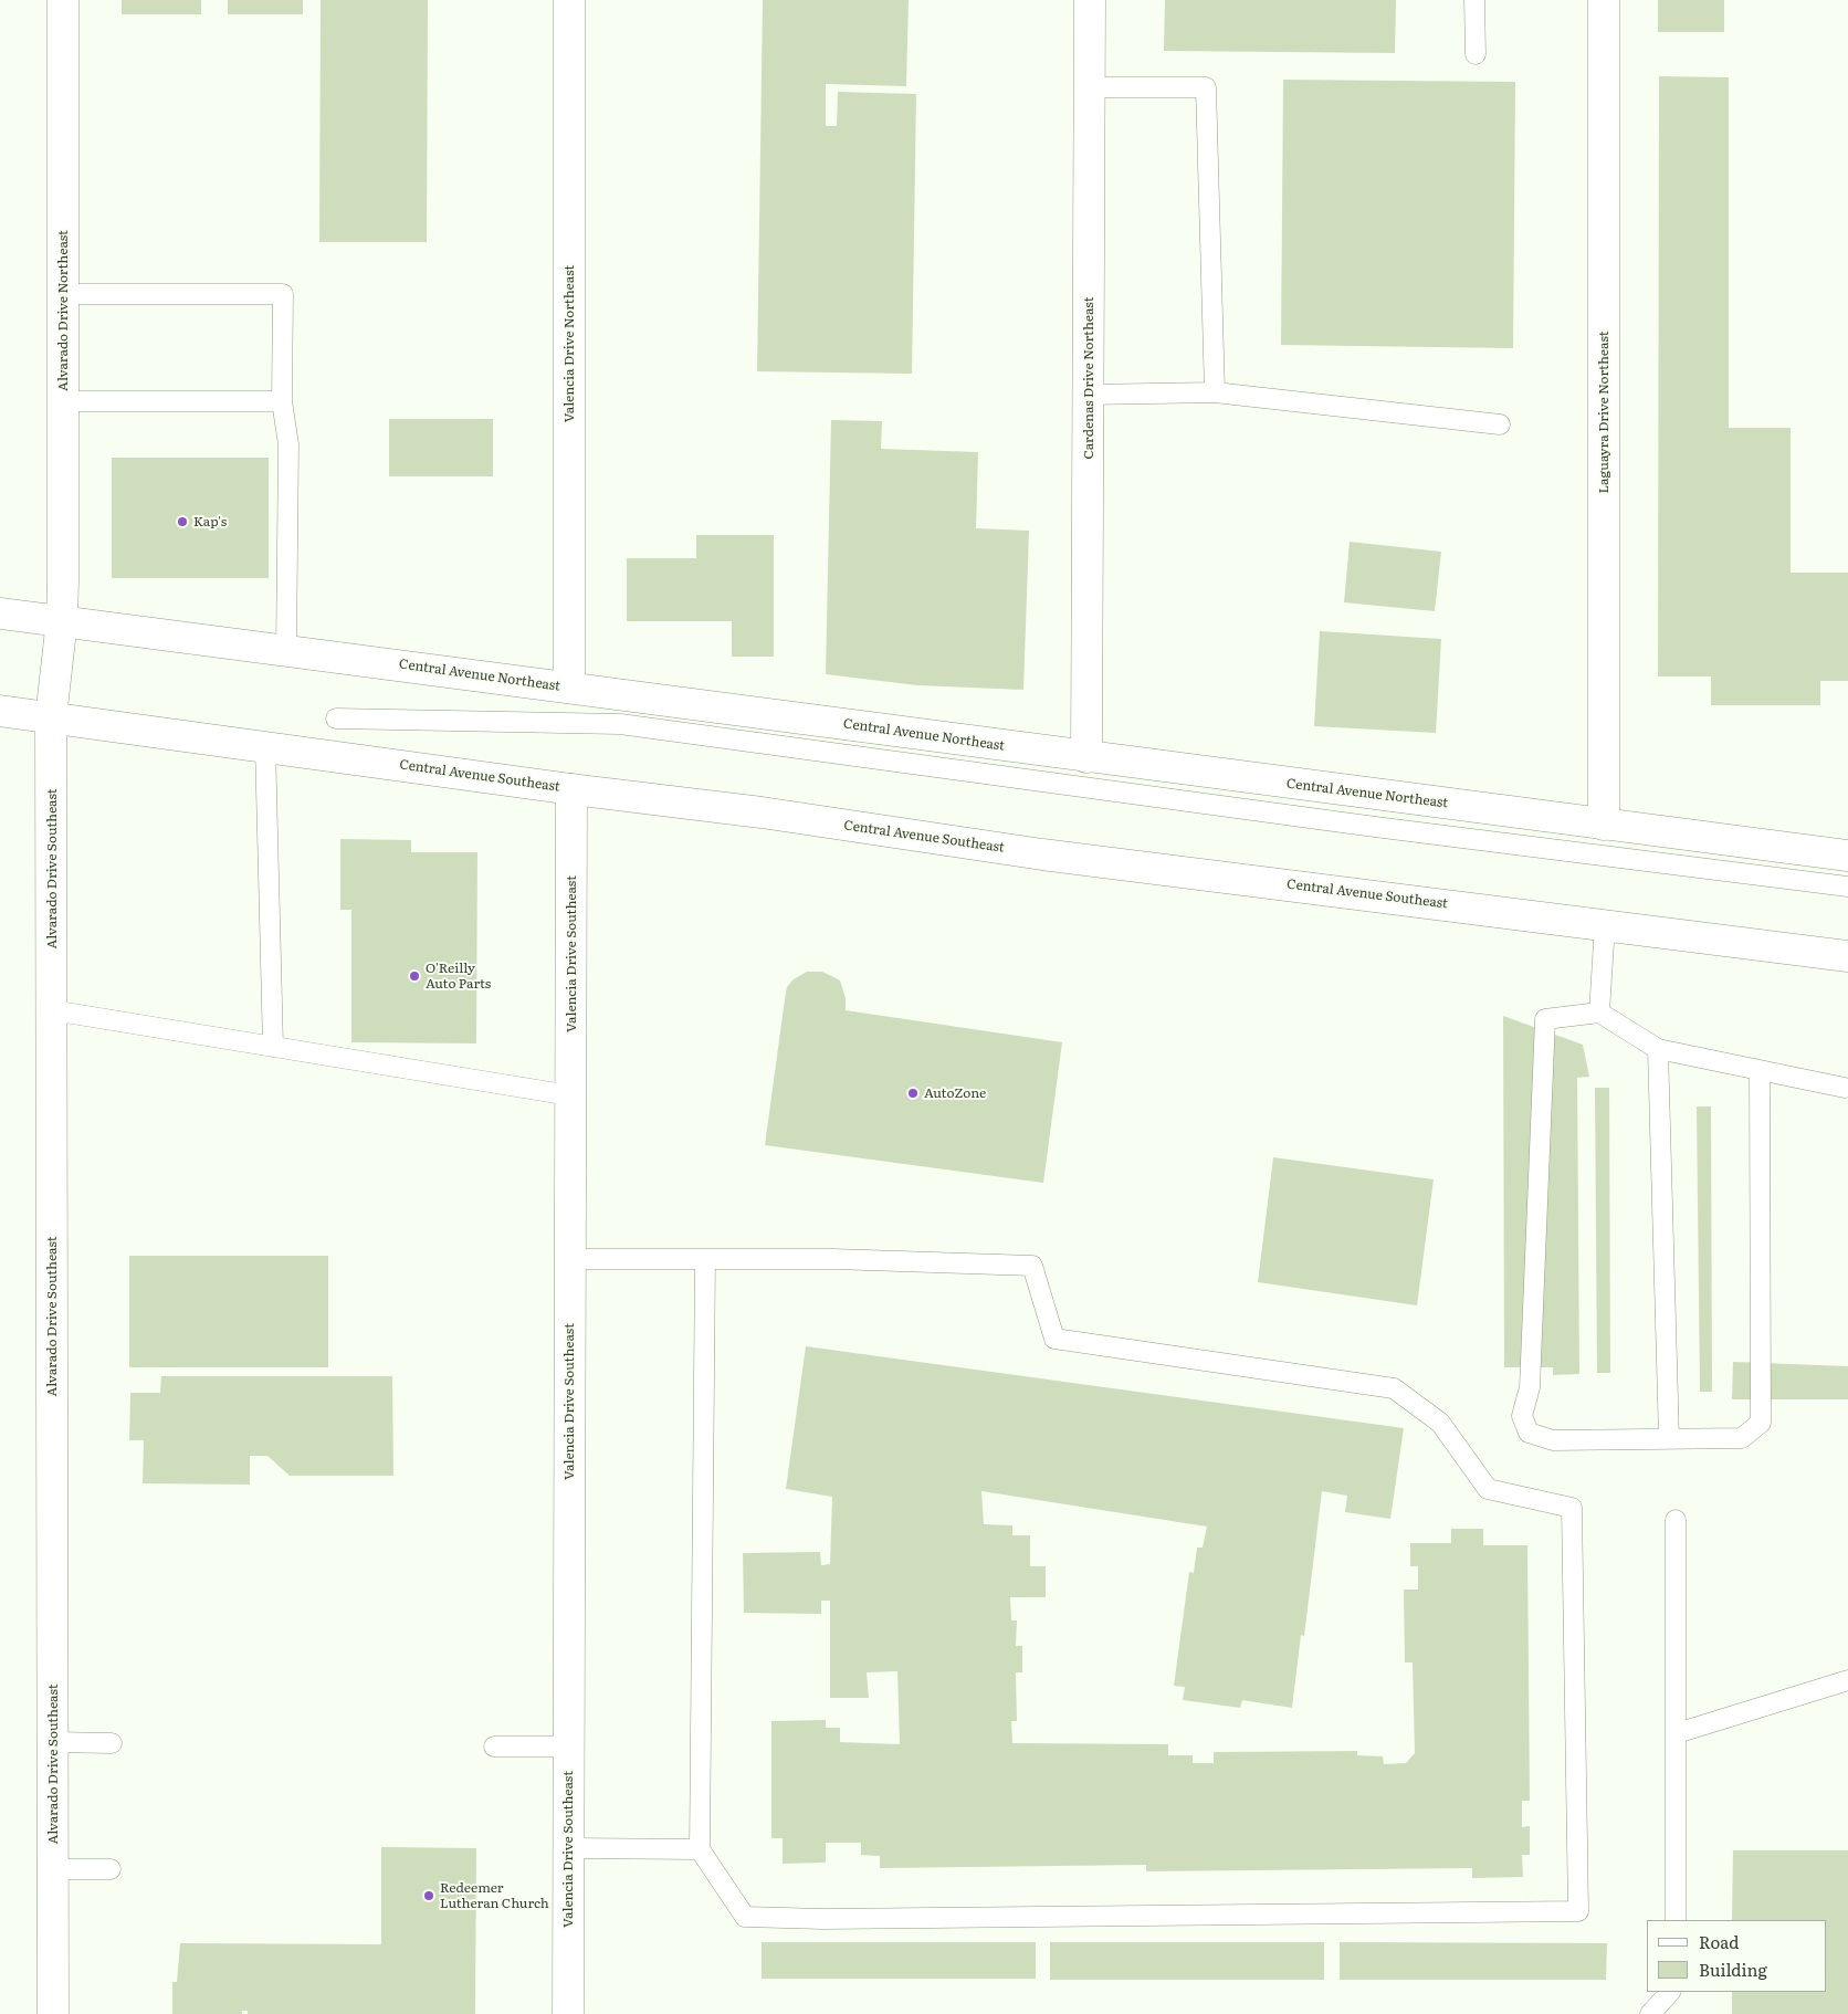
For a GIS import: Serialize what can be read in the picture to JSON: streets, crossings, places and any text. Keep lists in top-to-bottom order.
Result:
{
  "streets": {
    "street": [
      "Alvarado Drive Northeast",
      "Valencia Drive Northeast",
      "Cardenas Drive Northeast",
      "Laguayra Drive Northeast",
      "Central Avenue Northeast",
      "Central Avenue Southeast",
      "Alvarado Drive Southeast",
      "Valencia Drive Southeast"
    ]
  },
  "crossings": [
    ["Alvarado Drive Northeast", "Central Avenue Northeast"],
    ["Alvarado Drive Northeast", "Alvarado Drive Southeast"],
    ["Valencia Drive Northeast", "Central Avenue Northeast"],
    ["Cardenas Drive Northeast", "Central Avenue Northeast"],
    ["Laguayra Drive Northeast", "Central Avenue Northeast"],
    ["Central Avenue Northeast", "Alvarado Drive Southeast"],
    ["Central Avenue Southeast", "Alvarado Drive Southeast"],
    ["Central Avenue Southeast", "Valencia Drive Southeast"]
  ],
  "places": [
    "Kap's",
    "O'Reilly Auto Parts",
    "AutoZone",
    "Redeemer Lutheran Church"
  ],
  "legend": ["Road", "Building"]
}
